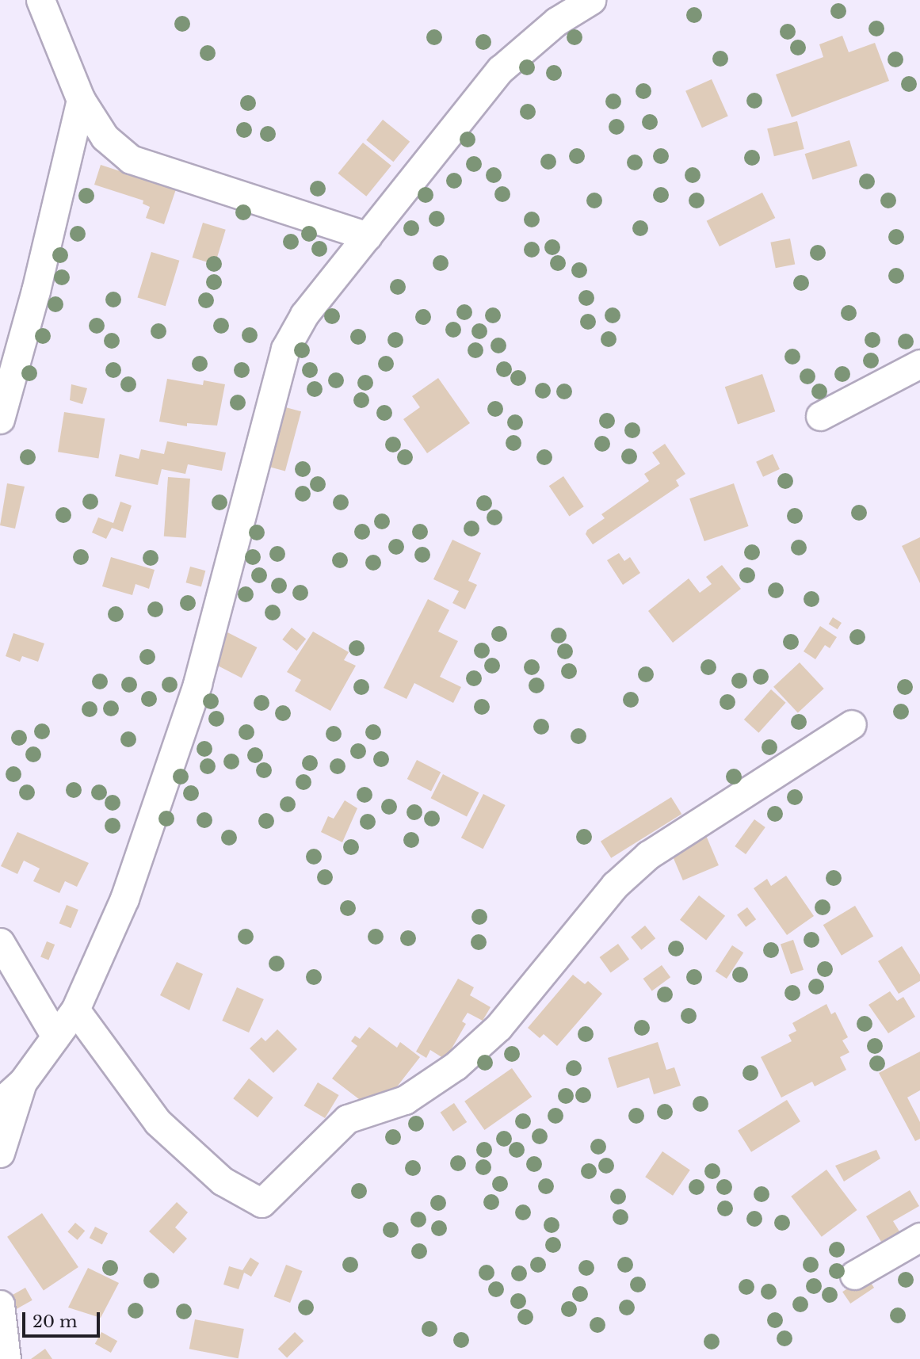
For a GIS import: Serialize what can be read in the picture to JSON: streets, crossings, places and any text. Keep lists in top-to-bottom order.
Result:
{
  "scale_bar": "20 m"
}
